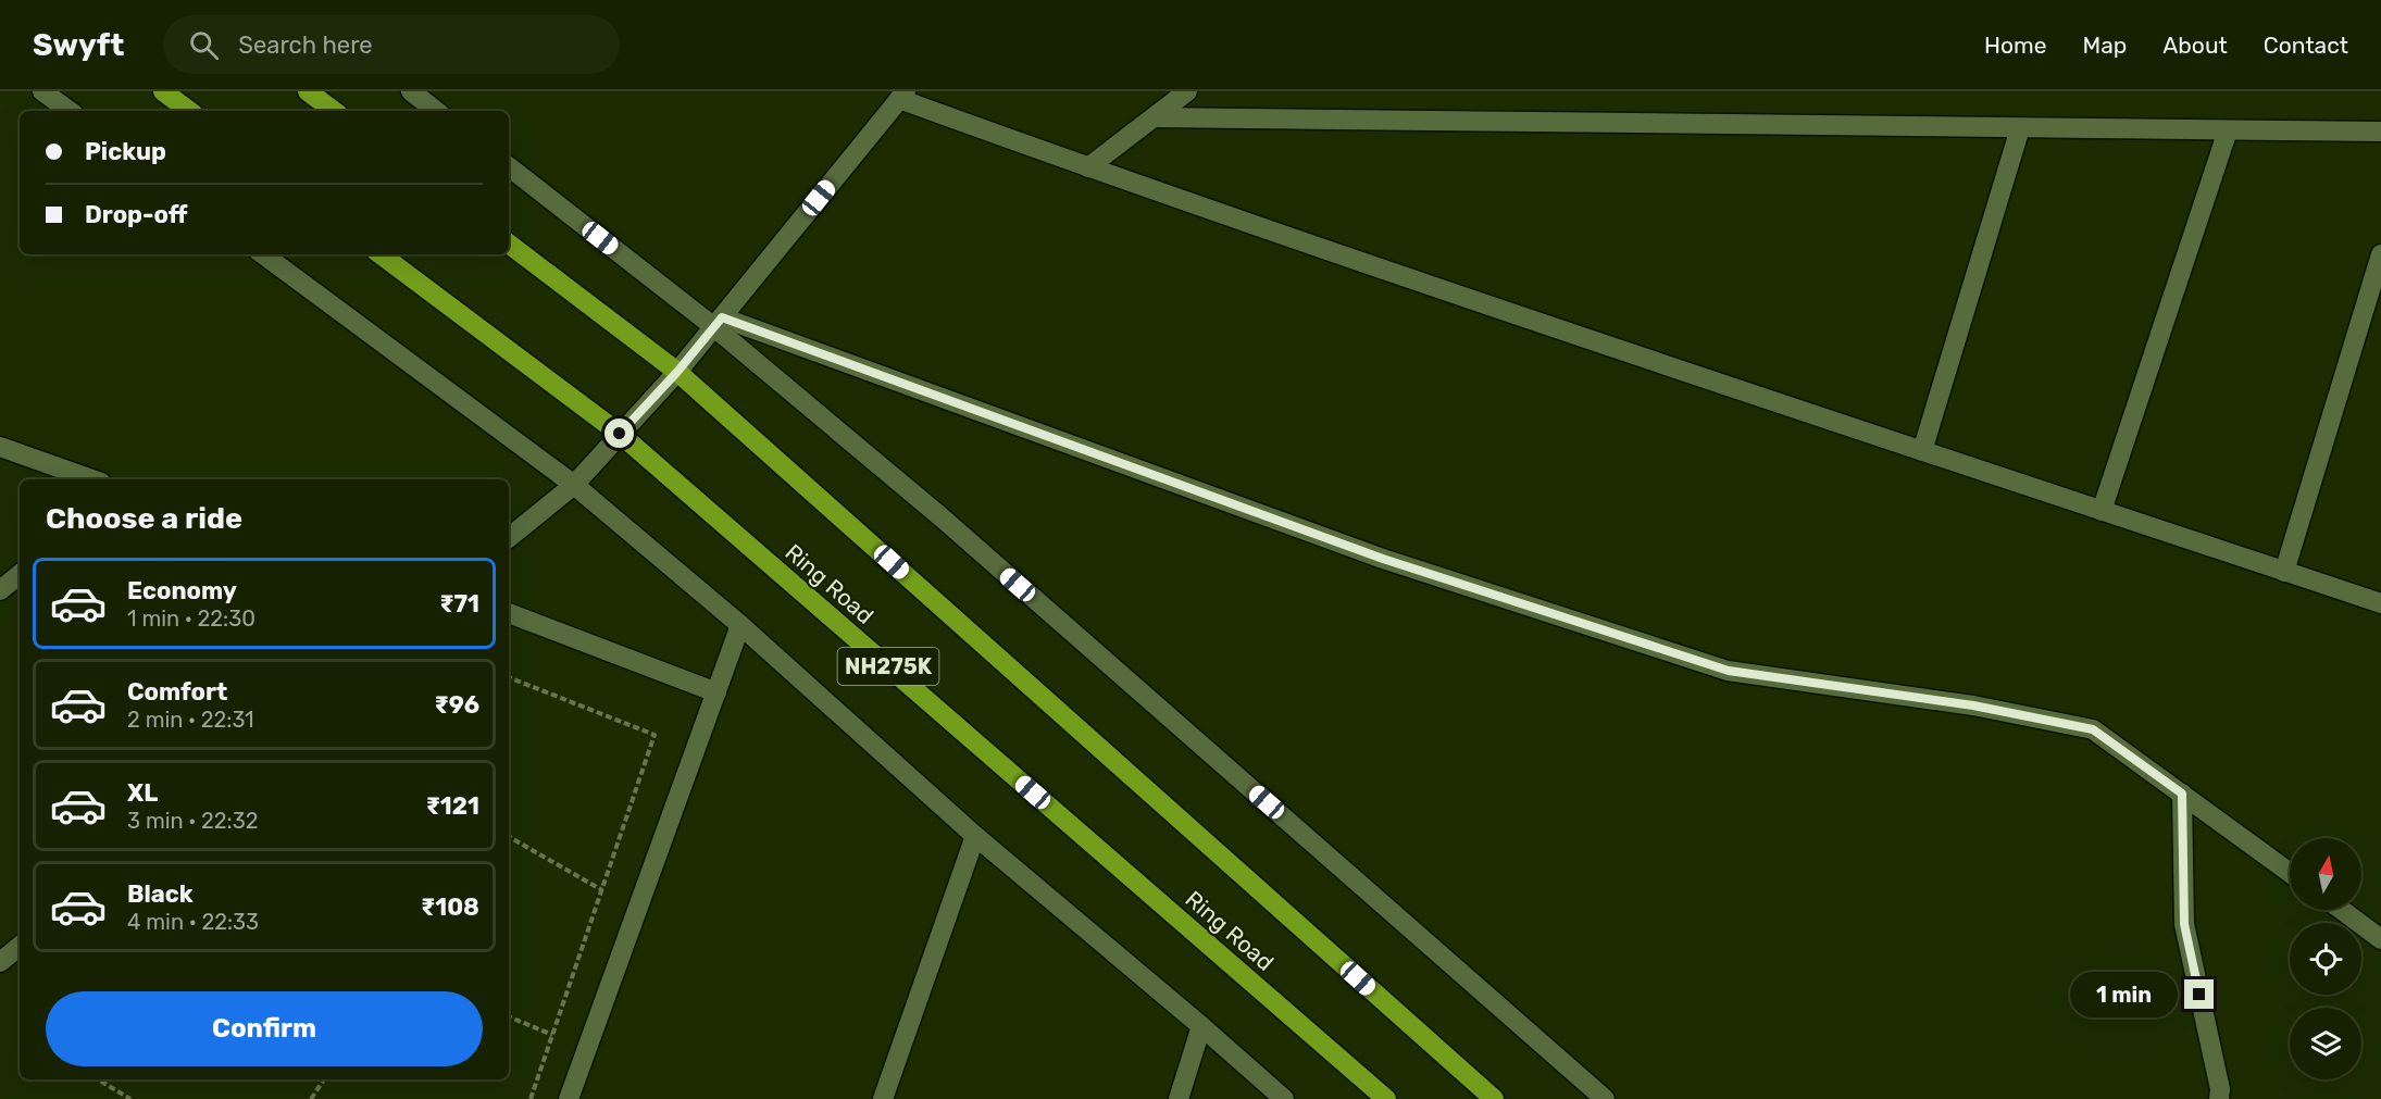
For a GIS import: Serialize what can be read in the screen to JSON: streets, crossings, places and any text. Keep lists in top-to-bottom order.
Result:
{
  "streets": {
    "highway": ["Ring Road", "NH275K"]
  },
  "north": "top",
  "page": {
    "header": "Swyft",
    "search": "Search here",
    "nav": [
      "Home",
      "Map",
      "About",
      "Contact"
    ],
    "banner": ["Pickup", "Drop-off"],
    "heading": "Choose a ride",
    "list": [
      {
        "name": "Economy",
        "note": "1 min · 22:30",
        "value": "₹71"
      },
      {
        "name": "Comfort",
        "note": "2 min · 22:31",
        "value": "₹96"
      },
      {
        "name": "XL",
        "note": "3 min · 22:32",
        "value": "₹121"
      },
      {
        "name": "Black",
        "note": "4 min · 22:33",
        "value": "₹108"
      }
    ],
    "bubble": "1 min",
    "buttons": "Confirm"
  }
}
